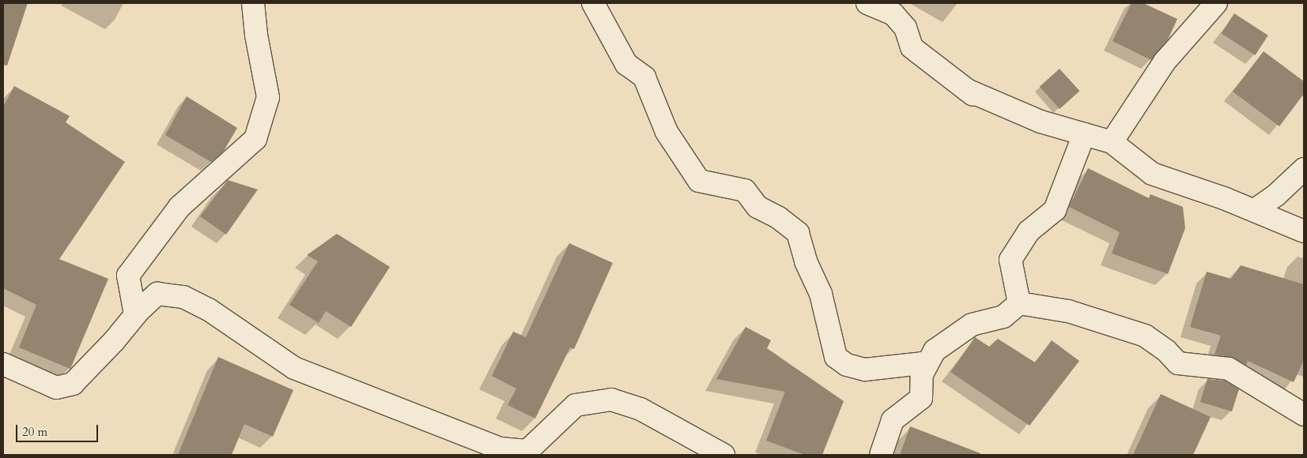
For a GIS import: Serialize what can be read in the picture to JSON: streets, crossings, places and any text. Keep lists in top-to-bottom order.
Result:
{
  "scale_bar": "20 m"
}
